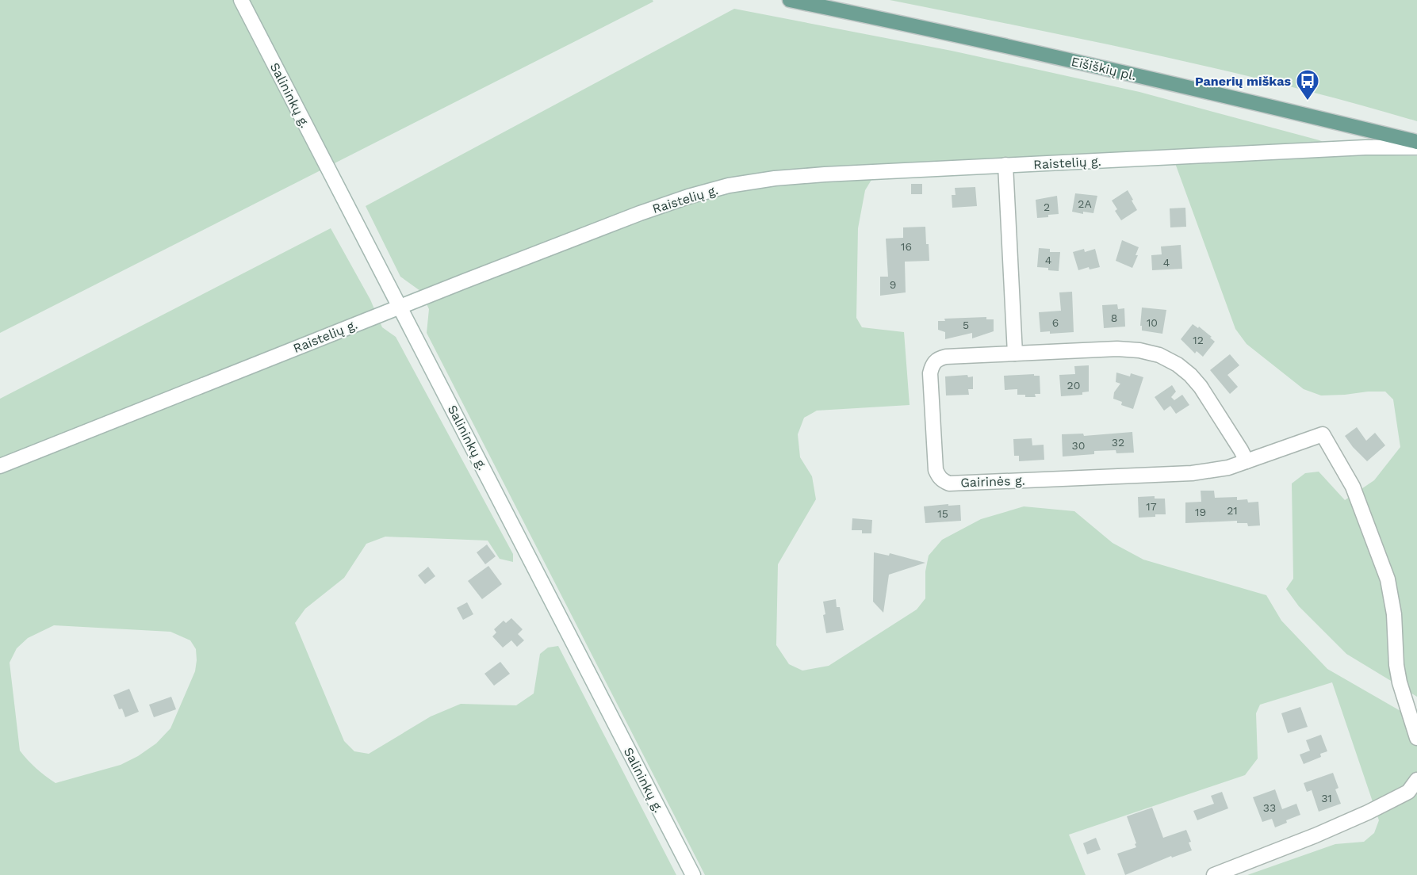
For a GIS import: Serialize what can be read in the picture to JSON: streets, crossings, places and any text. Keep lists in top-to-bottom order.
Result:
{
  "streets": {
    "main road": [
      "Eišiškių pl.",
      "Salininkų g.",
      "Raistelių g.",
      "Gairinės g."
    ]
  },
  "crossings": [
    ["Salininkų g.", "Raistelių g."]
  ],
  "places": {
    "bus stop": ["Panerių miškas"]
  },
  "house_numbers": [
    "2A",
    "2",
    "16",
    "4",
    "4",
    "9",
    "8",
    "6",
    "10",
    "5",
    "12",
    "20",
    "32",
    "30",
    "17",
    "21",
    "19",
    "15",
    "31",
    "33"
  ]
}
